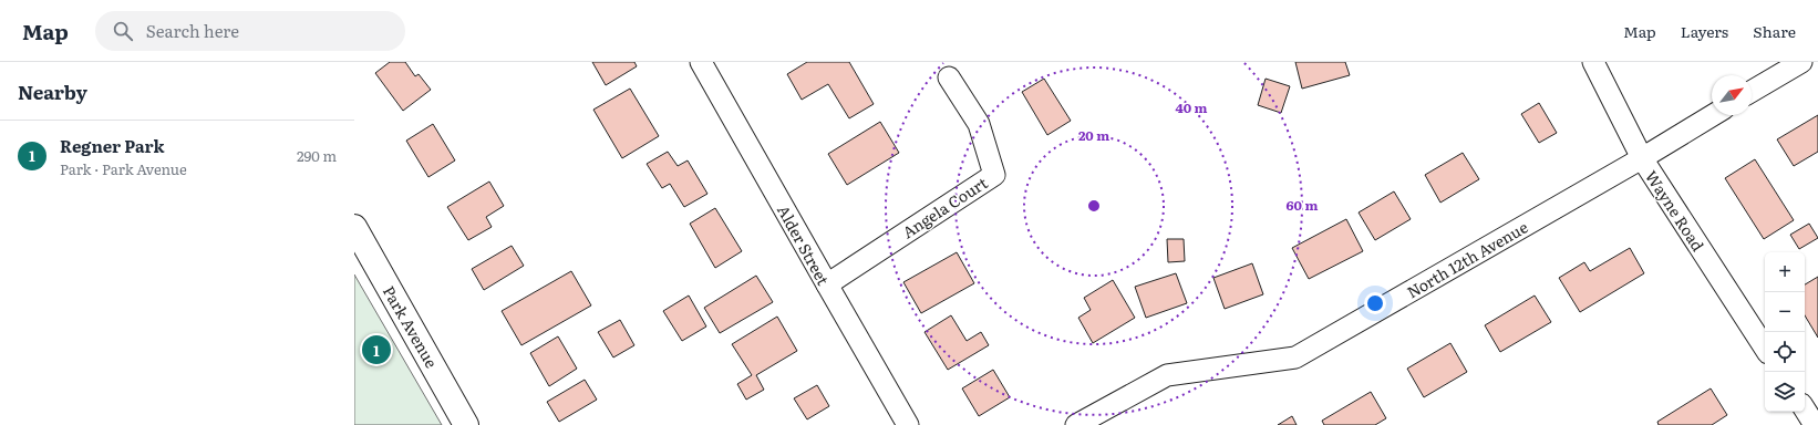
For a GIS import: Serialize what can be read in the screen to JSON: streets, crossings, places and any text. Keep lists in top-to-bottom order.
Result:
{
  "streets": {
    "street": [
      "Angela Court",
      "Wayne Road",
      "Alder Street",
      "North 12th Avenue",
      "Park Avenue"
    ]
  },
  "crossings": [
    ["Angela Court", "Alder Street"],
    ["Wayne Road", "North 12th Avenue"]
  ],
  "north": "top right",
  "page": {
    "header": "Map",
    "search": "Search here",
    "nav": ["Map", "Layers", "Share"],
    "heading": "Nearby",
    "list": [
      {
        "mark": "1",
        "name": "Regner Park",
        "note": "Park · Park Avenue",
        "value": "290 m"
      }
    ],
    "map_buttons": ["+", "−"],
    "pins": "1"
  },
  "rings": ["40 m", "20 m", "60 m"]
}
